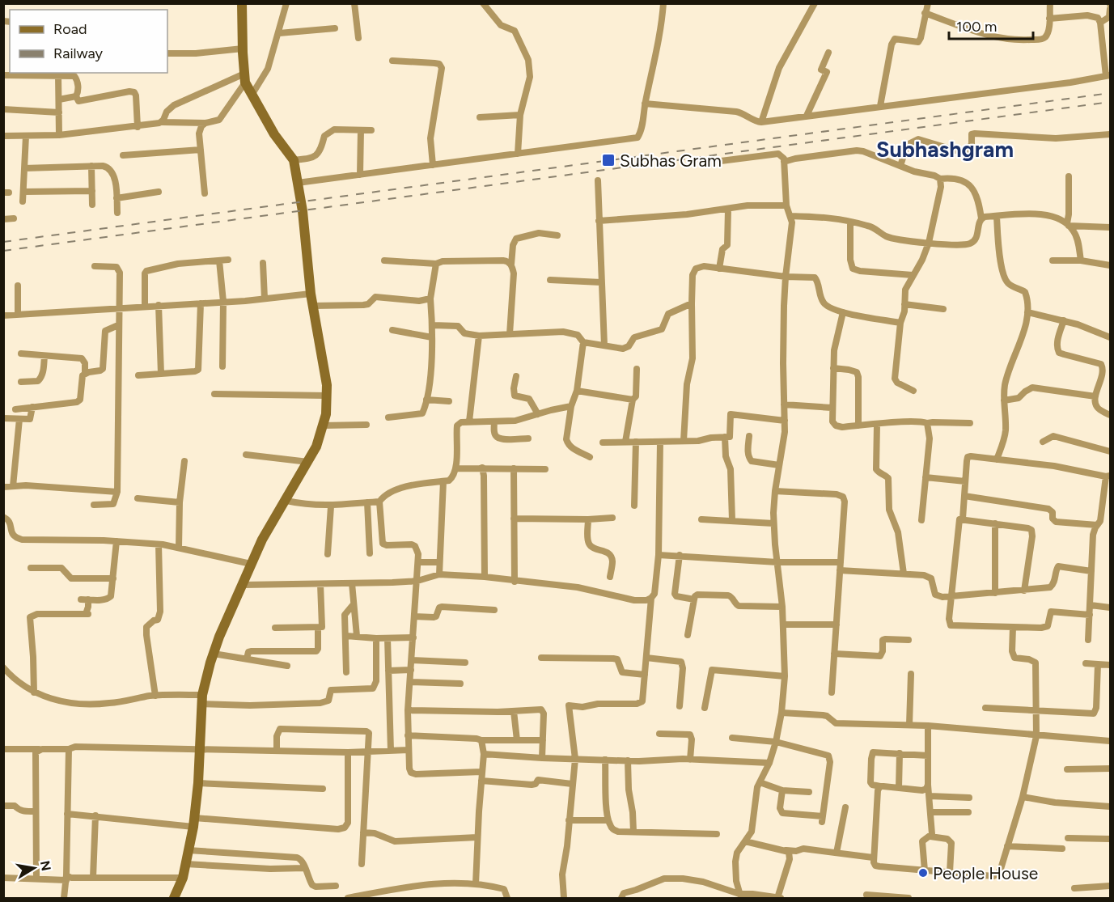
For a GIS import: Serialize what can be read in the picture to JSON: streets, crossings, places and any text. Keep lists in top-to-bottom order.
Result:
{
  "districts": ["Subhashgram"],
  "places": {
    "transit": ["Subhas Gram"],
    "other": ["People House"]
  },
  "legend": ["Road", "Railway"],
  "scale_bar": "100 m",
  "north": "right"
}
